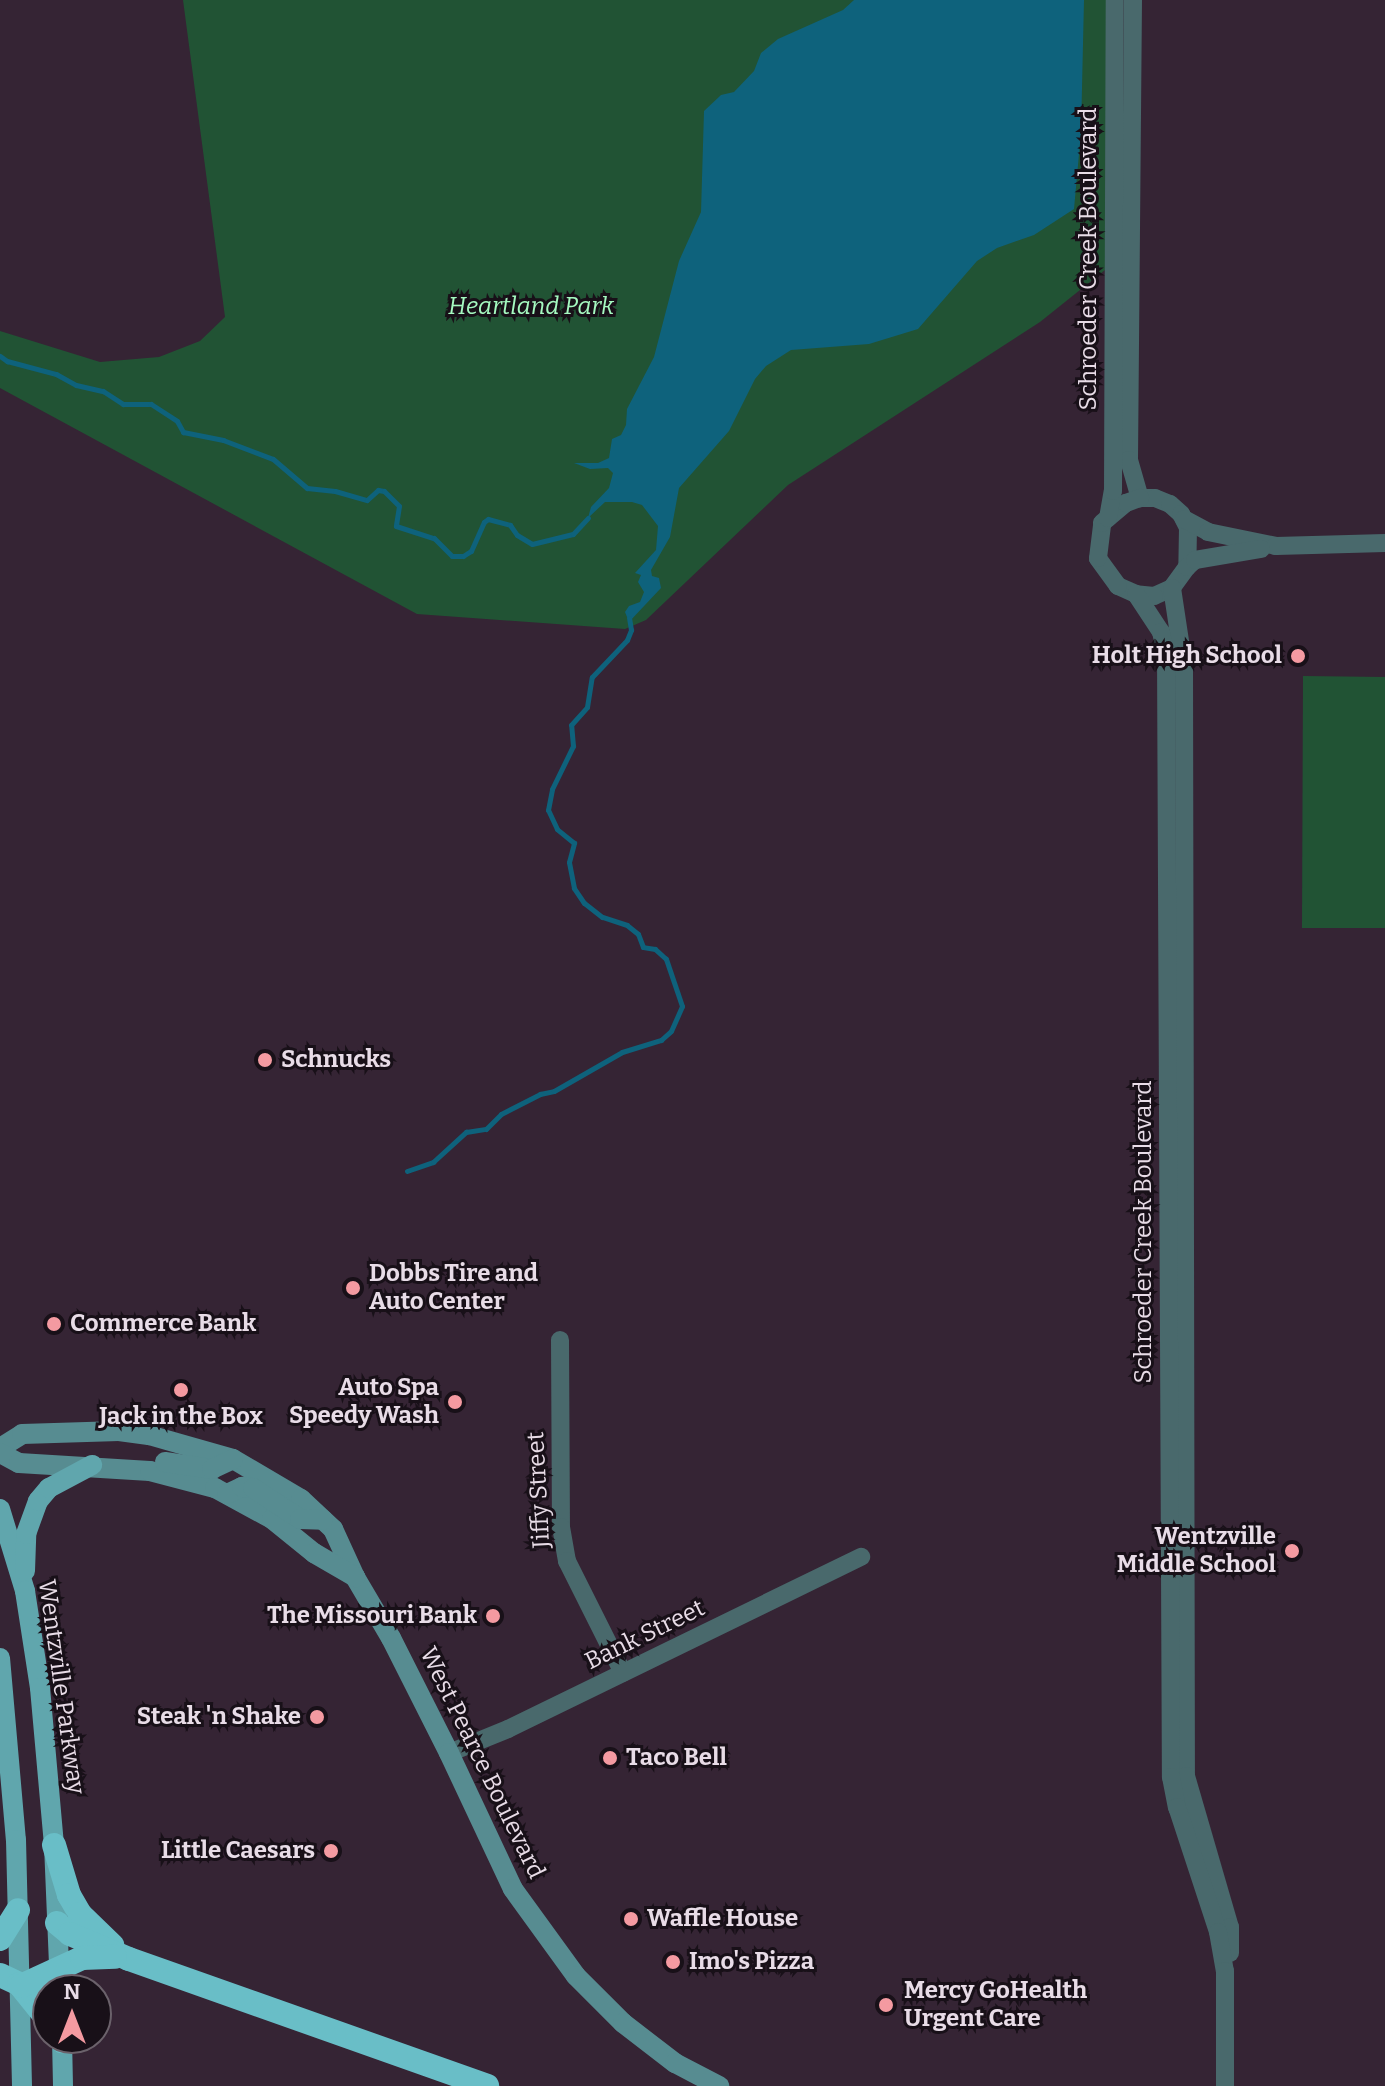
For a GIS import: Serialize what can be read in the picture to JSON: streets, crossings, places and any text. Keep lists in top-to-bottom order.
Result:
{
  "streets": {
    "main road": ["Wentzville Parkway", "West Pearce Boulevard"],
    "street": ["Schroeder Creek Boulevard", "Jiffy Street", "Bank Street"]
  },
  "crossings": [
    ["Jiffy Street", "Bank Street"],
    ["Bank Street", "West Pearce Boulevard"]
  ],
  "parks": ["Heartland Park"],
  "places": [
    "Holt High School",
    "Schnucks",
    "Dobbs Tire and Auto Center",
    "Commerce Bank",
    "Jack in the Box",
    "Auto Spa Speedy Wash",
    "Wentzville Middle School",
    "The Missouri Bank",
    "Steak 'n Shake",
    "Taco Bell",
    "Little Caesars",
    "Waffle House",
    "Imo's Pizza",
    "Mercy GoHealth Urgent Care"
  ],
  "north": "top"
}
